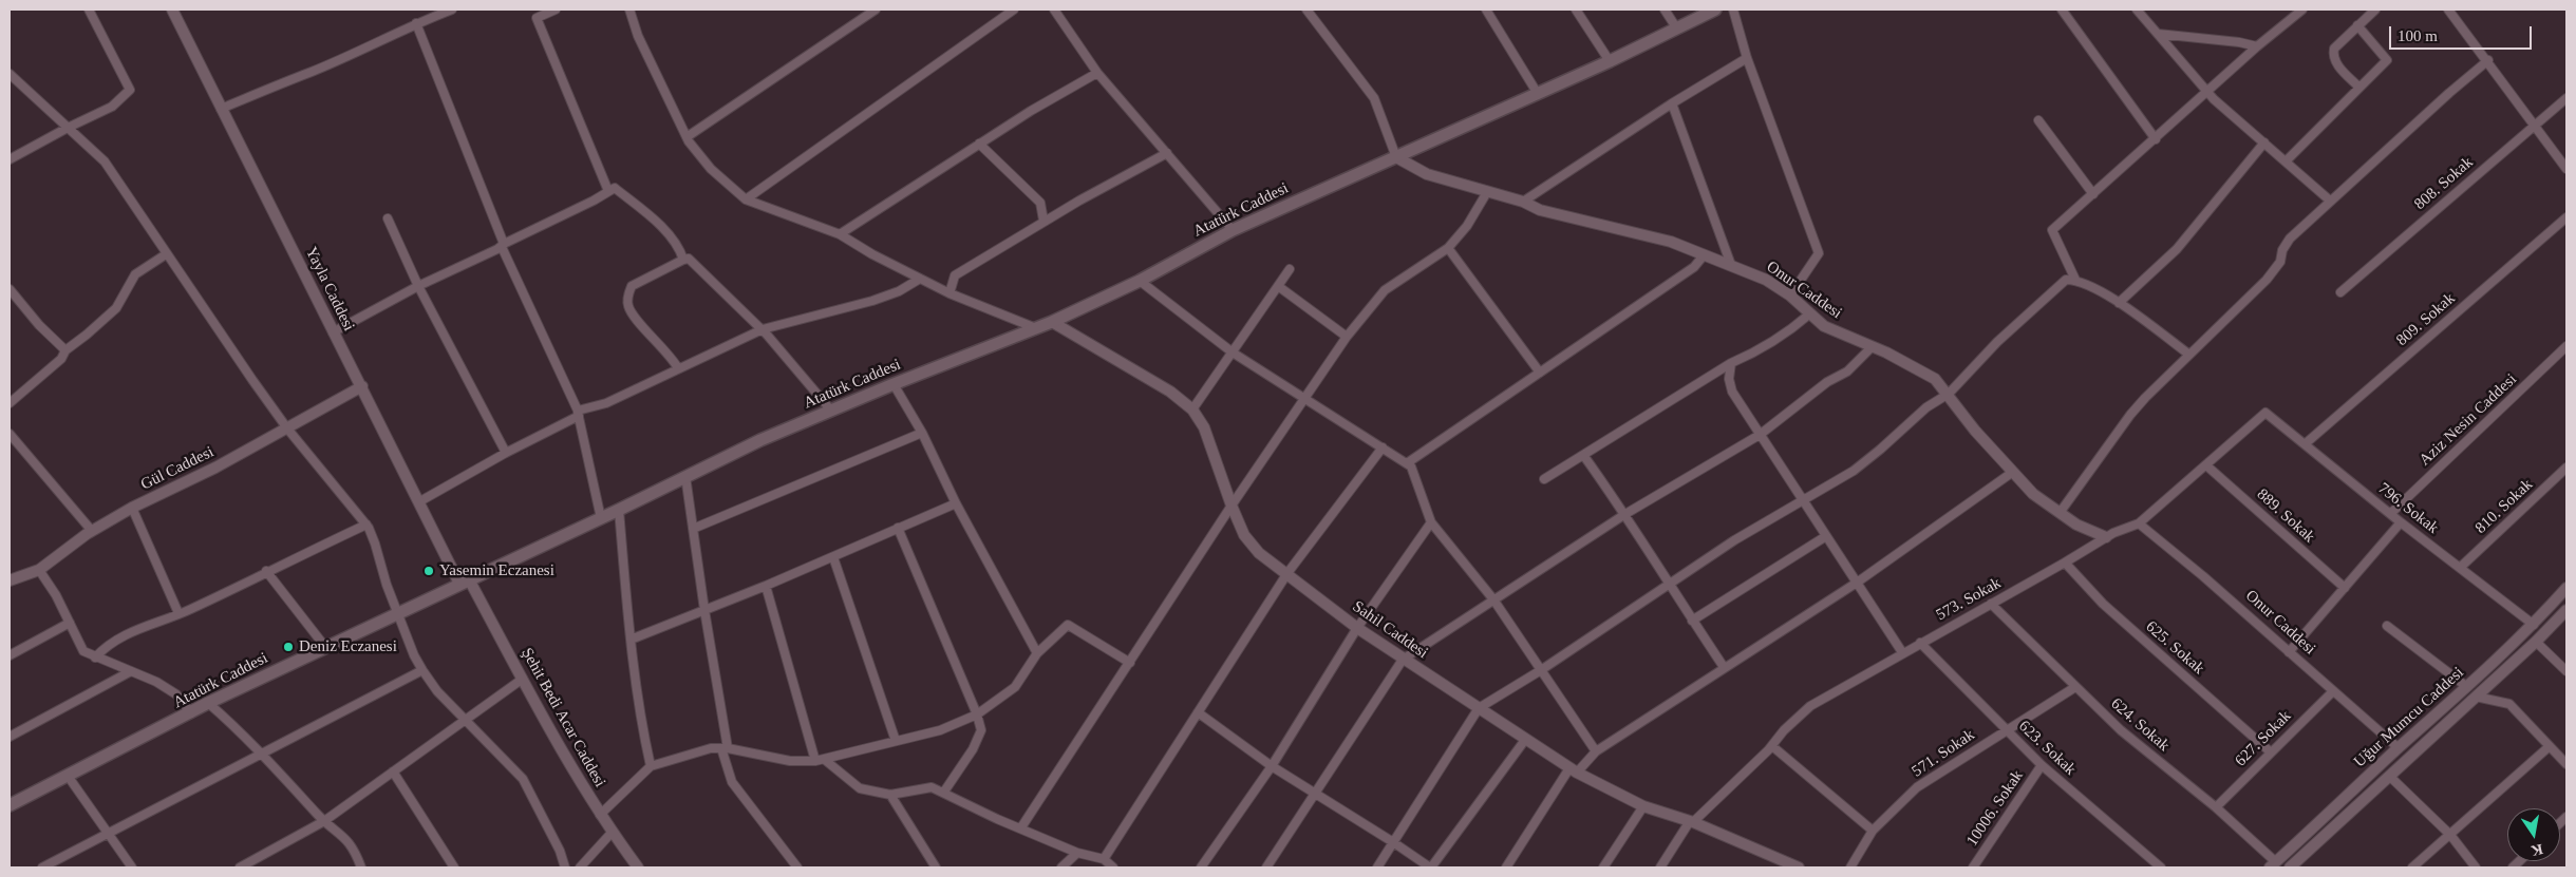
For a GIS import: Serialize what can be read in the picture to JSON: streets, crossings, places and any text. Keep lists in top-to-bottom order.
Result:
{
  "streets": {
    "main road": ["Atatürk Caddesi"],
    "street": [
      "808. Sokak",
      "Yayla Caddesi",
      "Onur Caddesi",
      "809. Sokak",
      "Aziz Nesin Caddesi",
      "Gül Caddesi",
      "810. Sokak",
      "796. Sokak",
      "889. Sokak",
      "573. Sokak",
      "Sahil Caddesi",
      "625. Sokak",
      "Şehit Bedi Acar Caddesi",
      "Uğur Mumcu Caddesi",
      "624. Sokak",
      "627. Sokak",
      "623. Sokak",
      "571. Sokak",
      "10006. Sokak"
    ]
  },
  "crossings": [
    ["Atatürk Caddesi", "Yayla Caddesi"],
    ["Atatürk Caddesi", "Onur Caddesi"],
    ["Atatürk Caddesi", "Sahil Caddesi"],
    ["Atatürk Caddesi", "Şehit Bedi Acar Caddesi"],
    ["Yayla Caddesi", "Gül Caddesi"],
    ["Yayla Caddesi", "Şehit Bedi Acar Caddesi"],
    ["Onur Caddesi", "573. Sokak"],
    ["Onur Caddesi", "Uğur Mumcu Caddesi"],
    ["Onur Caddesi", "627. Sokak"],
    ["809. Sokak", "796. Sokak"],
    ["Aziz Nesin Caddesi", "796. Sokak"],
    ["810. Sokak", "796. Sokak"],
    ["796. Sokak", "573. Sokak"],
    ["796. Sokak", "Uğur Mumcu Caddesi"],
    ["889. Sokak", "573. Sokak"],
    ["573. Sokak", "Sahil Caddesi"],
    ["573. Sokak", "625. Sokak"],
    ["573. Sokak", "624. Sokak"],
    ["573. Sokak", "623. Sokak"],
    ["625. Sokak", "627. Sokak"],
    ["Uğur Mumcu Caddesi", "624. Sokak"],
    ["624. Sokak", "627. Sokak"],
    ["624. Sokak", "571. Sokak"],
    ["623. Sokak", "571. Sokak"],
    ["623. Sokak", "10006. Sokak"]
  ],
  "places": ["Yasemin Eczanesi", "Deniz Eczanesi"],
  "scale_bar": "100 m",
  "north": "bottom"
}
